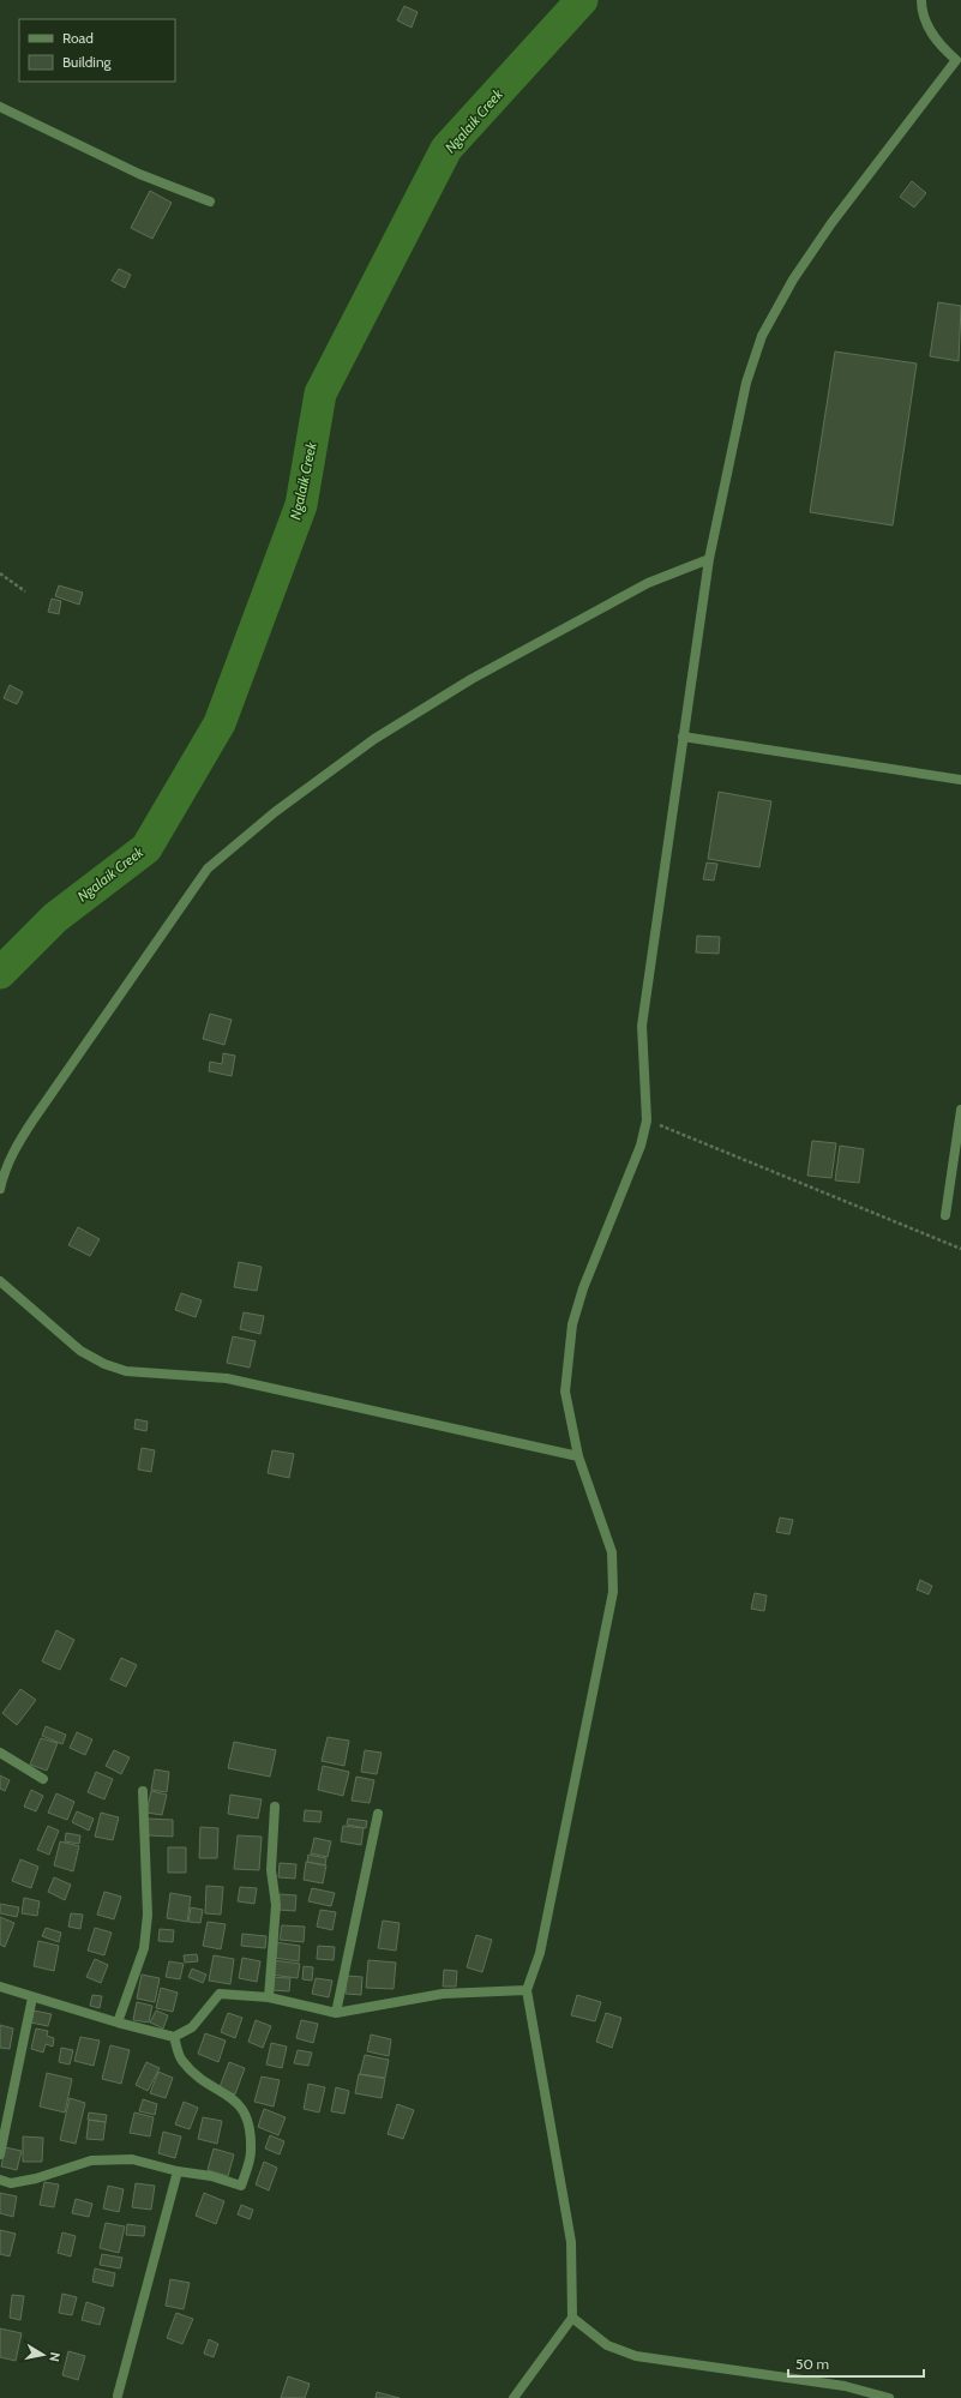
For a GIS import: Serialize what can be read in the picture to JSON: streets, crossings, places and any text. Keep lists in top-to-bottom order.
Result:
{
  "water": ["Ngalaik Creek"],
  "legend": ["Road", "Building"],
  "scale_bar": "50 m",
  "north": "right"
}
